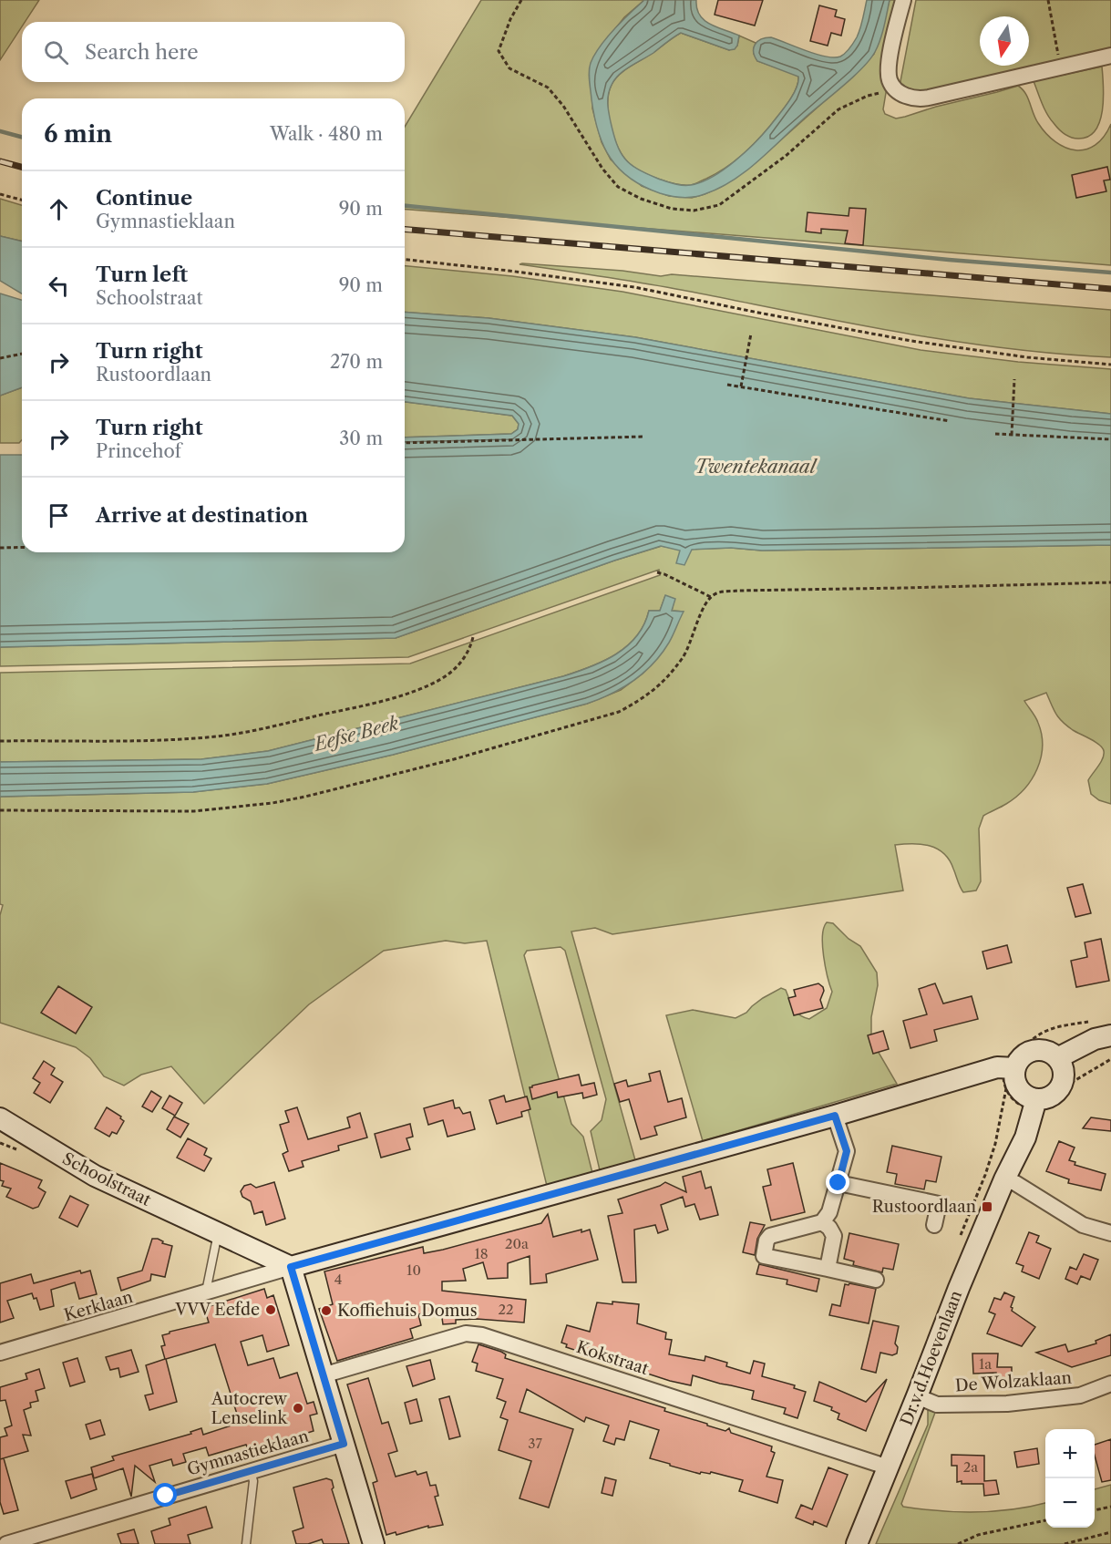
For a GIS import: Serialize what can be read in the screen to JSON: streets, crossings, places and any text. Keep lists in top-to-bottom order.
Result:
{
  "streets": {
    "street": [
      "Schoolstraat",
      "Kerklaan",
      "Kokstraat",
      "Dr.v.d.Hoevenlaan",
      "De Wolzaklaan",
      "Gymnastieklaan"
    ]
  },
  "crossings": [
    ["Kokstraat", "Dr.v.d.Hoevenlaan"],
    ["Dr.v.d.Hoevenlaan", "De Wolzaklaan"]
  ],
  "water": ["Twentekanaal", "Eefse Beek"],
  "places": {
    "transit": ["Rustoordlaan"],
    "other": ["VVV Eefde", "Koffiehuis Domus", "Autocrew Lenselink"]
  },
  "house_numbers": [
    "20a",
    "18",
    "10",
    "4",
    "22",
    "1a",
    "37",
    "2a"
  ],
  "north": "bottom",
  "page": {
    "search": "Search here",
    "heading": ["6 min", "Walk · 480 m"],
    "list": [
      ["Continue", "Gymnastieklaan", "90 m"],
      ["Turn left", "Schoolstraat", "90 m"],
      ["Turn right", "Rustoordlaan", "270 m"],
      ["Turn right", "Princehof", "30 m"],
      "Arrive at destination"
    ],
    "map_buttons": ["+", "−"]
  }
}
